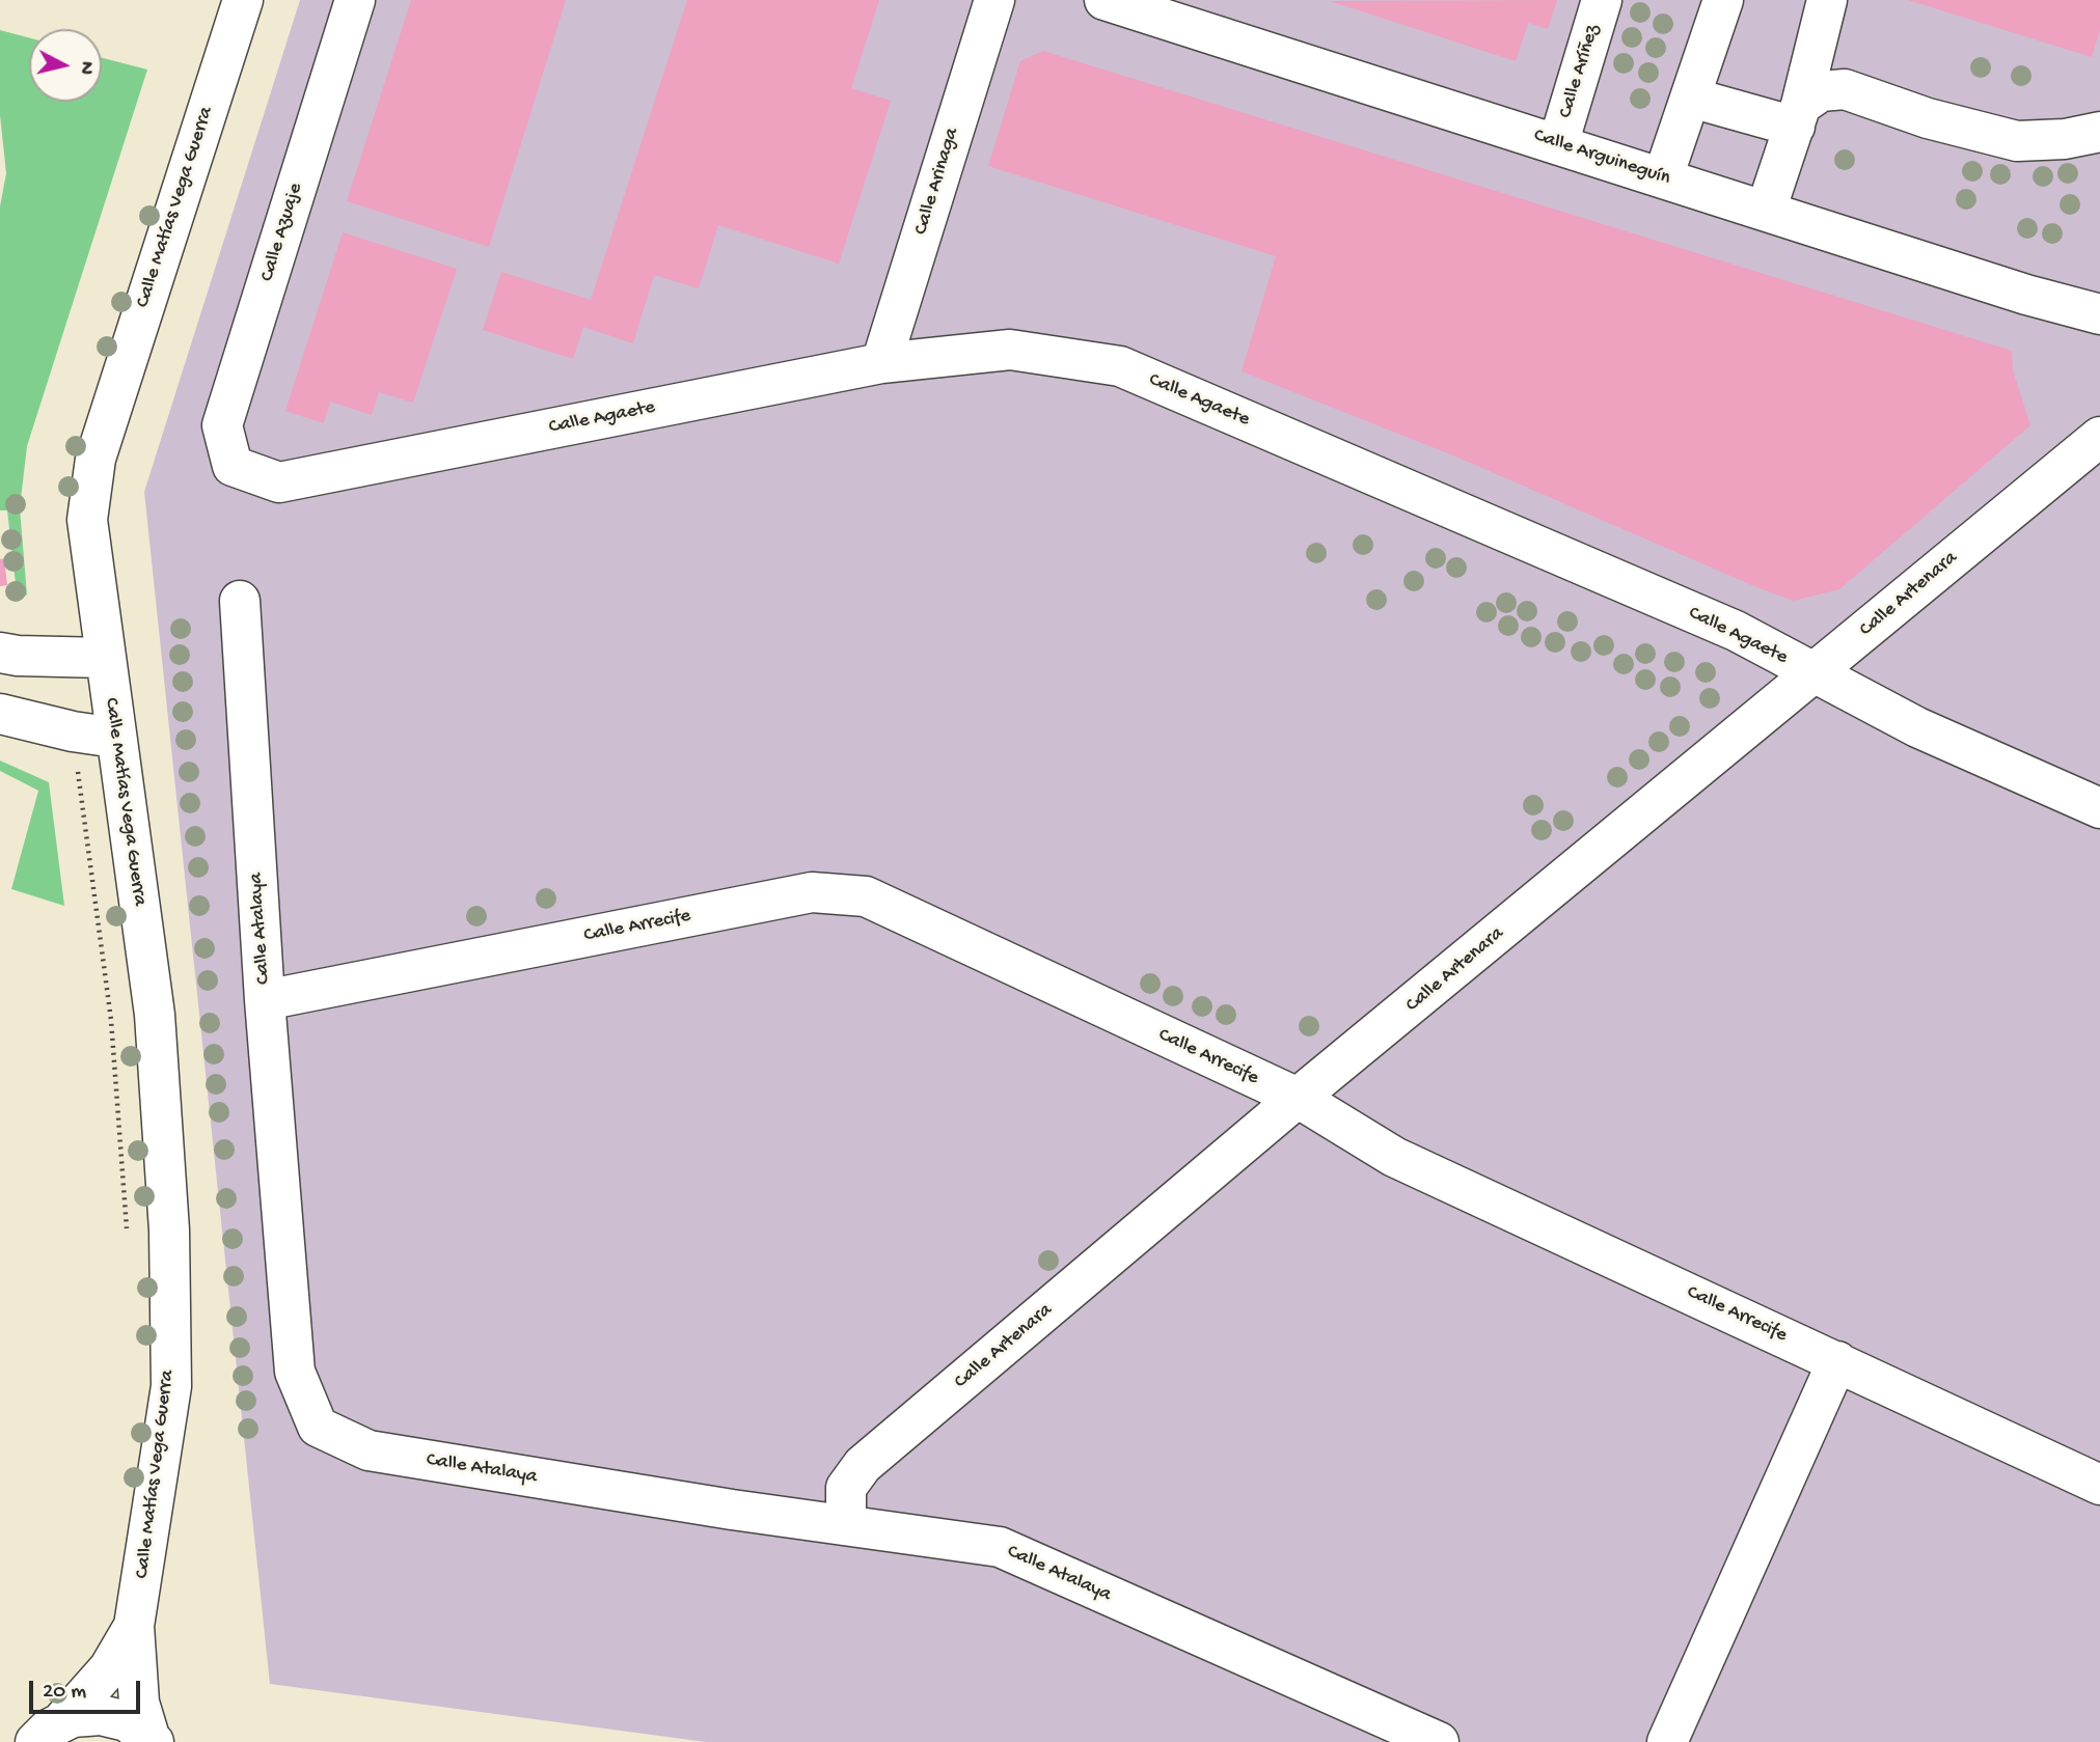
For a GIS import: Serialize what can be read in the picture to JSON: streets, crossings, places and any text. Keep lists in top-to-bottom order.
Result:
{
  "streets": {
    "street": [
      "Calle Aríñez",
      "Calle Arguineguín",
      "Calle Arinaga",
      "Calle Matías Vega Guerra",
      "Calle Azuaje",
      "Calle Agaete",
      "Calle Artenara",
      "Calle Arrecife",
      "Calle Atalaya"
    ]
  },
  "crossings": [
    ["Calle Aríñez", "Calle Arguineguín"],
    ["Calle Arinaga", "Calle Agaete"],
    ["Calle Azuaje", "Calle Agaete"],
    ["Calle Agaete", "Calle Artenara"],
    ["Calle Artenara", "Calle Arrecife"],
    ["Calle Artenara", "Calle Atalaya"],
    ["Calle Arrecife", "Calle Atalaya"]
  ],
  "scale_bar": "20 m",
  "north": "right"
}
